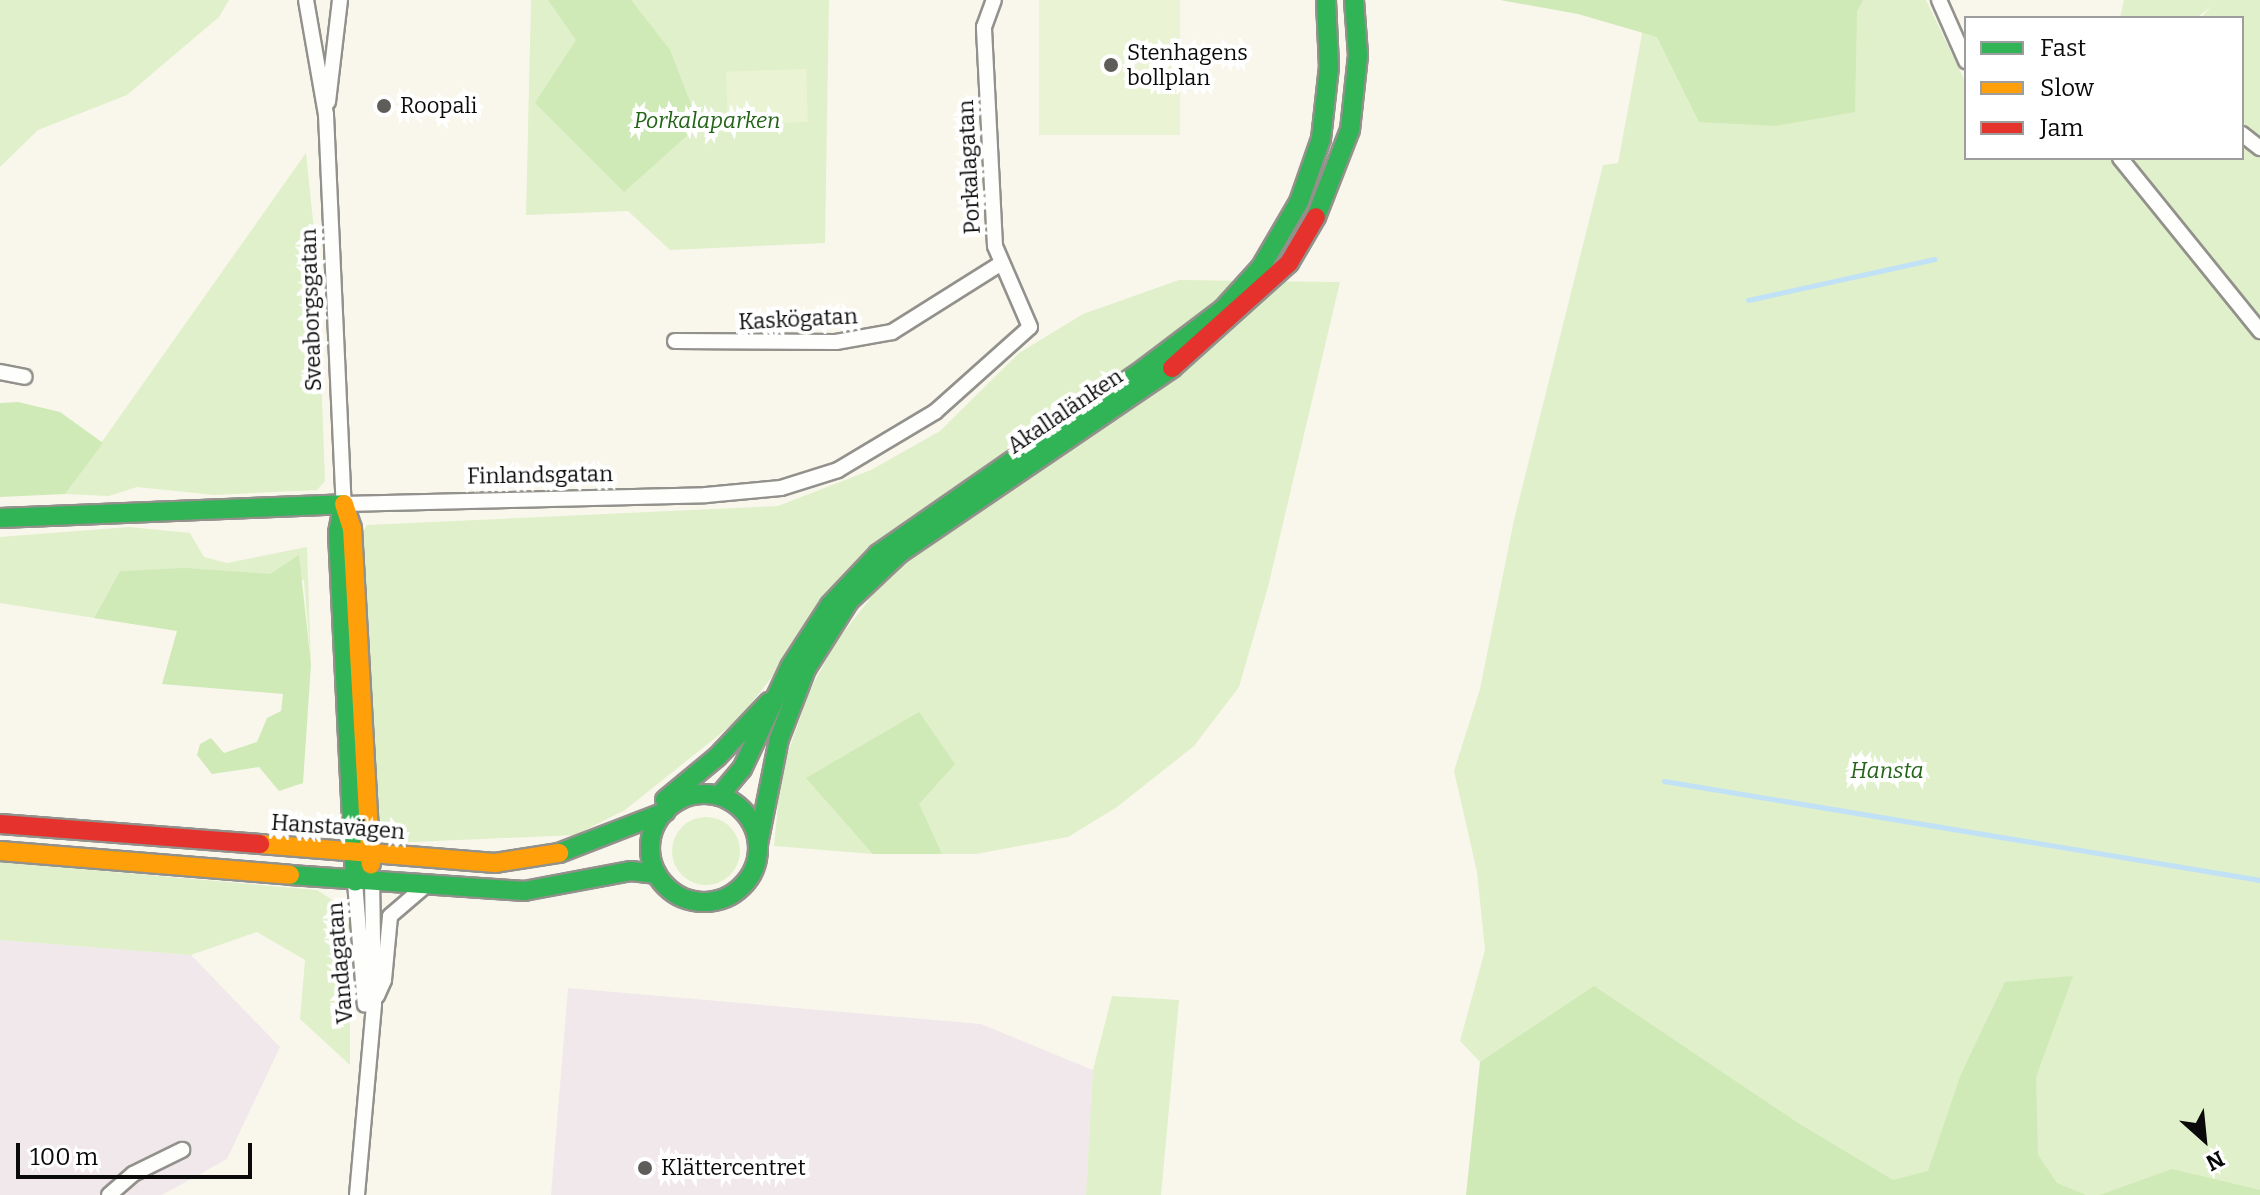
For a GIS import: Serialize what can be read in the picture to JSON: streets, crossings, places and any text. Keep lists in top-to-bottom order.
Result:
{
  "streets": {
    "main road": [
      "Sveaborgsgatan",
      "Akallalänken",
      "Finlandsgatan",
      "Hanstavägen"
    ],
    "street": ["Porkalagatan", "Kaskögatan", "Vandagatan"]
  },
  "crossings": [
    ["Porkalagatan", "Kaskögatan"],
    ["Porkalagatan", "Finlandsgatan"],
    ["Sveaborgsgatan", "Finlandsgatan"],
    ["Sveaborgsgatan", "Hanstavägen"],
    ["Sveaborgsgatan", "Vandagatan"],
    ["Akallalänken", "Hanstavägen"]
  ],
  "parks": ["Porkalaparken", "Hansta"],
  "places": ["Stenhagens bollplan", "Roopali", "Klättercentret"],
  "legend": ["Fast", "Slow", "Jam"],
  "scale_bar": "100 m",
  "north": "bottom right"
}
